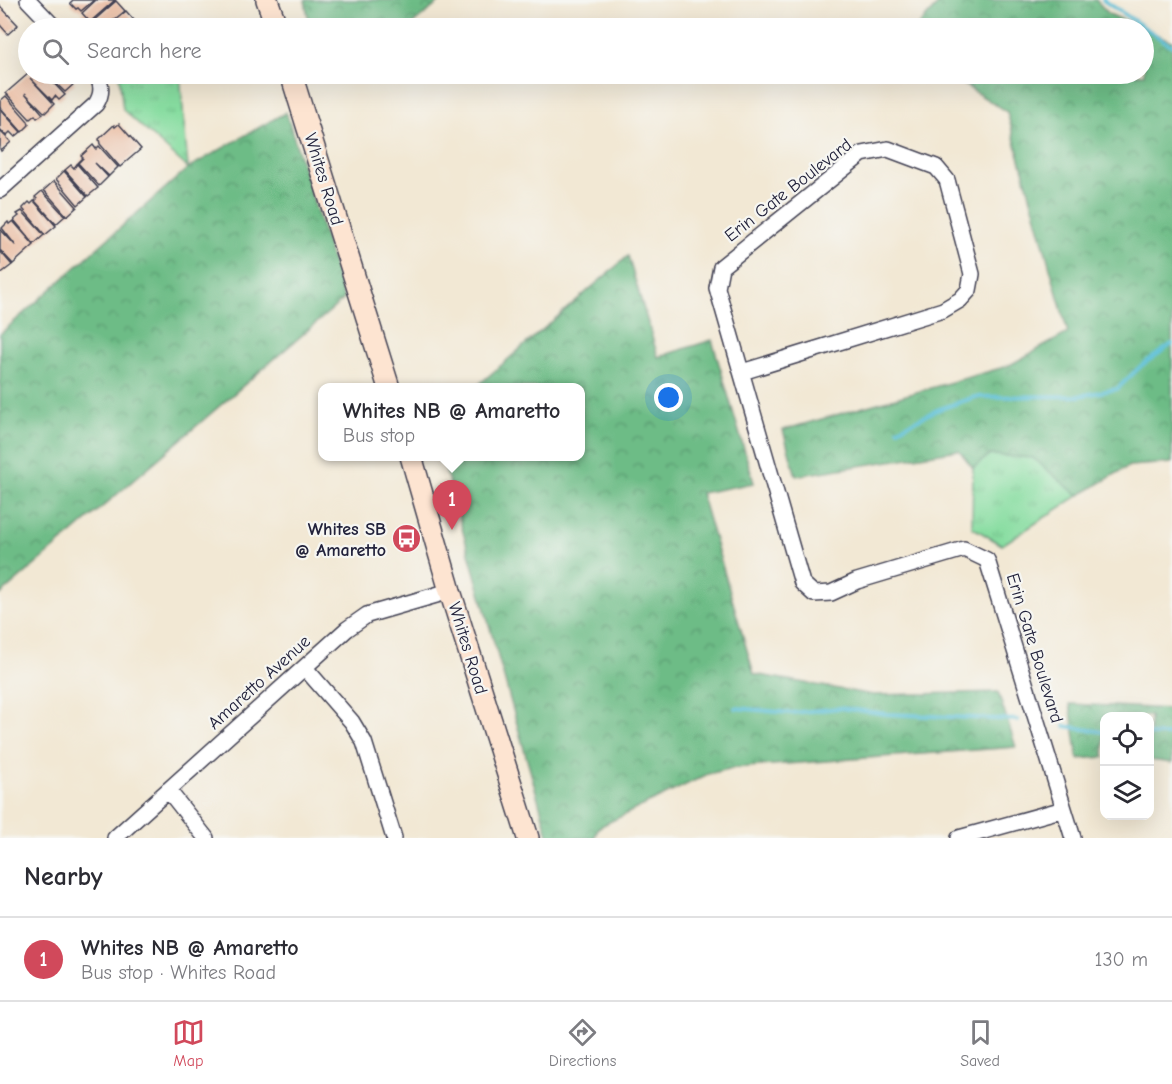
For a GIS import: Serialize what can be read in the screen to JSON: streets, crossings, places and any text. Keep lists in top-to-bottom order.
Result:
{
  "streets": {
    "main road": ["Whites Road"],
    "street": ["Erin Gate Boulevard", "Amaretto Avenue"]
  },
  "crossings": [
    ["Whites Road", "Amaretto Avenue"]
  ],
  "places": {
    "bus stop": ["Whites SB @ Amaretto"]
  },
  "page": {
    "search": "Search here",
    "popup": ["Whites NB @ Amaretto", "Bus stop"],
    "pins": "1",
    "heading": "Nearby",
    "list": [
      {
        "mark": "1",
        "name": "Whites NB @ Amaretto",
        "note": "Bus stop · Whites Road",
        "value": "130 m"
      }
    ],
    "nav": ["Map", "Directions", "Saved"]
  }
}
